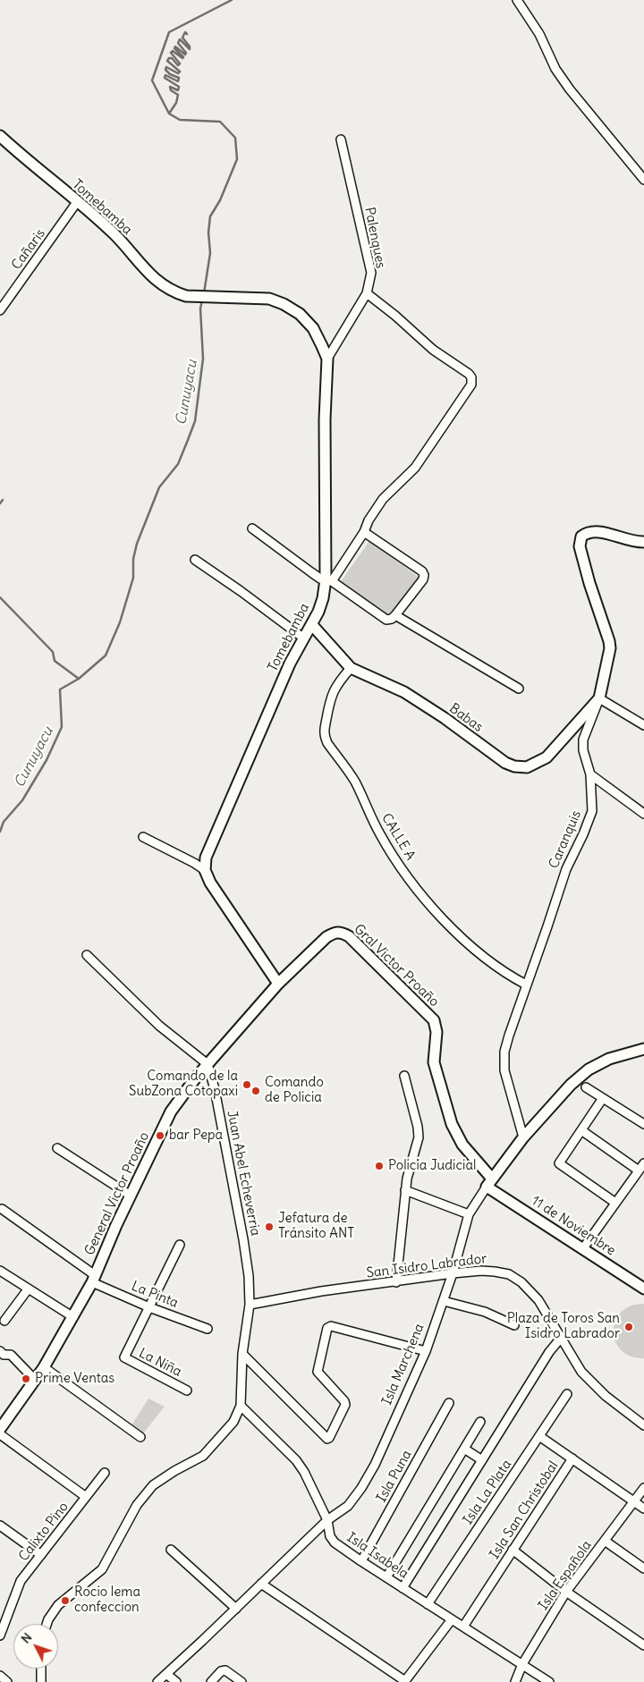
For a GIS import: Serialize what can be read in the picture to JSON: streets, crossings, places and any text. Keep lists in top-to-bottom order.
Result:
{
  "streets": {
    "street": [
      "Tomebamba",
      "Palenques",
      "Cañaris",
      "Babas",
      "CALLE A",
      "Caranquis",
      "Gral Victor Proaño",
      "Juan Abel Echeverria",
      "General Victor Proaño",
      "11 de Noviembre",
      "San Isidro Labrador",
      "La Pinta",
      "La Niña",
      "Isla Marchena",
      "Isla Puna",
      "Isla La Plata",
      "Isla San Christobal",
      "Calixto Pino",
      "Isla Isabela",
      "Isla Española"
    ]
  },
  "crossings": [
    ["Tomebamba", "Palenques"],
    ["Tomebamba", "Cañaris"],
    ["Tomebamba", "Babas"],
    ["Babas", "CALLE A"],
    ["Babas", "Caranquis"],
    ["CALLE A", "Caranquis"],
    ["Caranquis", "Isla Marchena"],
    ["Gral Victor Proaño", "General Victor Proaño"],
    ["Gral Victor Proaño", "11 de Noviembre"],
    ["Juan Abel Echeverria", "General Victor Proaño"],
    ["Juan Abel Echeverria", "San Isidro Labrador"],
    ["Juan Abel Echeverria", "Isla Isabela"],
    ["General Victor Proaño", "La Pinta"],
    ["11 de Noviembre", "Isla Marchena"],
    ["San Isidro Labrador", "Isla Marchena"],
    ["La Pinta", "La Niña"],
    ["Isla Marchena", "Isla Isabela"],
    ["Isla Puna", "Isla Isabela"],
    ["Isla La Plata", "Isla Isabela"],
    ["Isla San Christobal", "Isla Isabela"],
    ["Isla San Christobal", "Isla Española"],
    ["Isla Isabela", "Isla Española"]
  ],
  "water": ["Cunuyacu"],
  "places": [
    "Comando de la SubZona Cotopaxi",
    "Comando de Policia",
    "bar Pepa",
    "Policía Judicial",
    "Jefatura de Tránsito ANT",
    "Plaza de Toros San Isidro Labrador",
    "Prime Ventas",
    "Rocio lema confeccion"
  ],
  "north": "top left"
}
